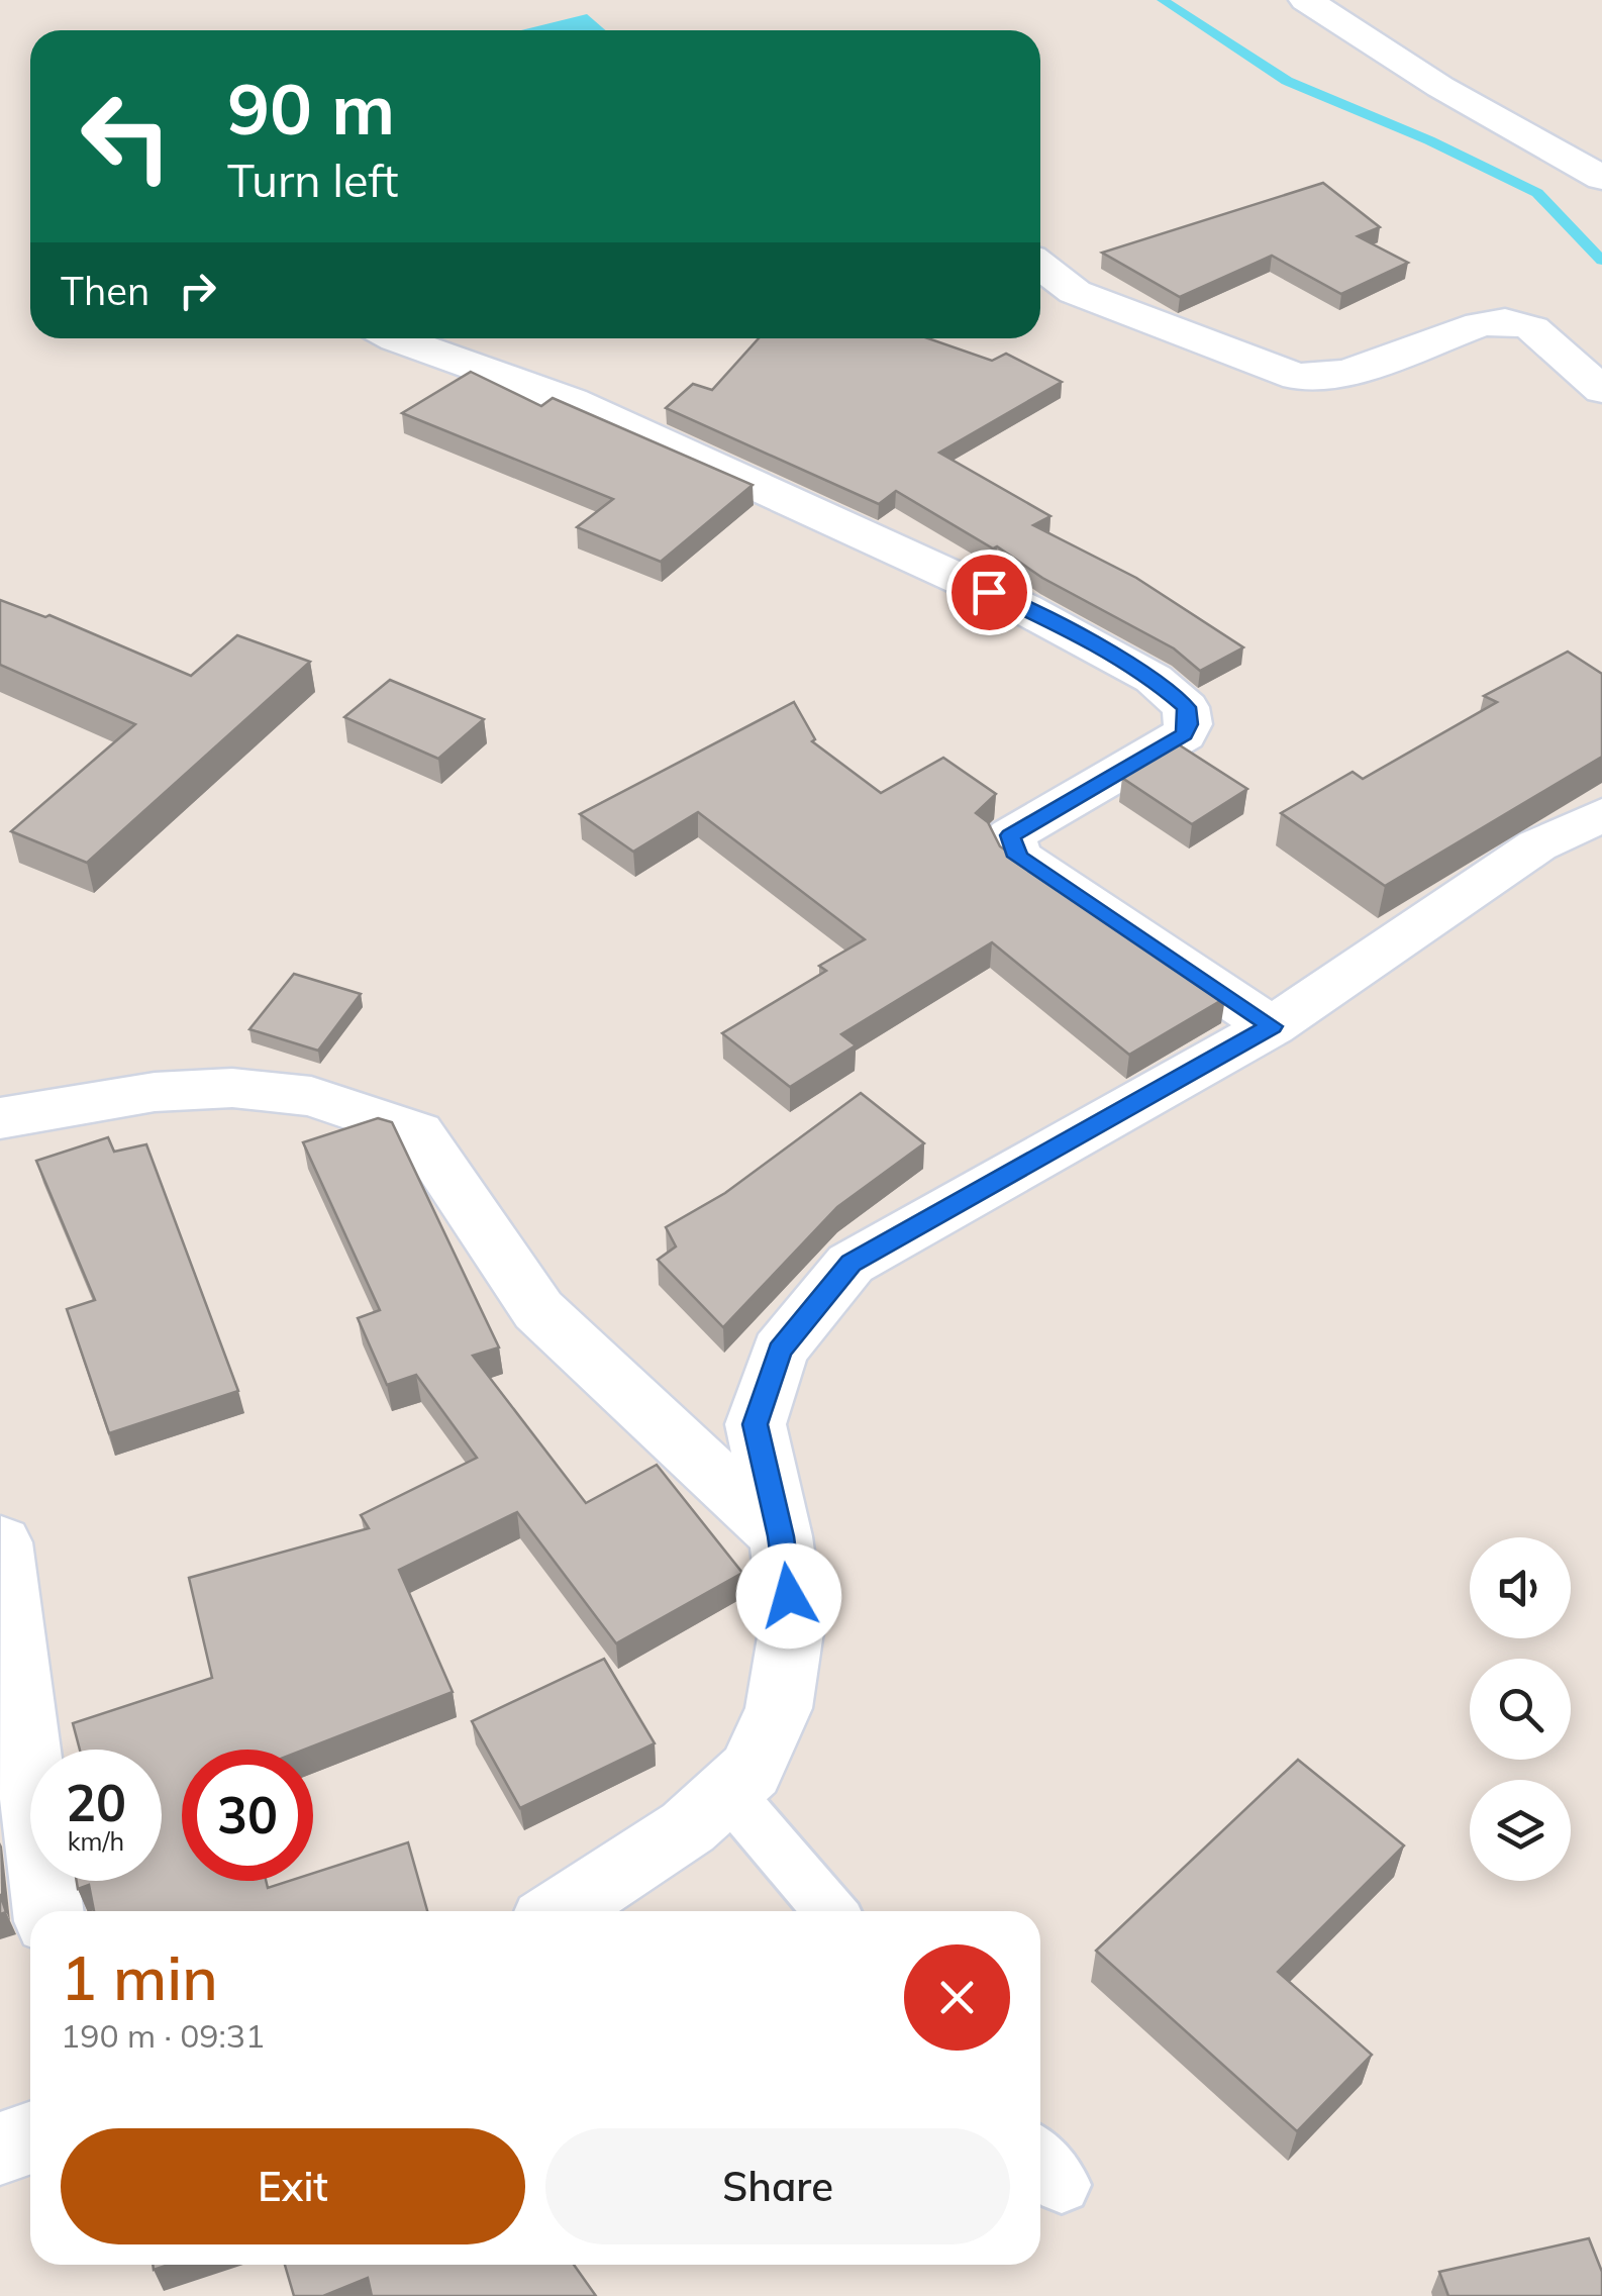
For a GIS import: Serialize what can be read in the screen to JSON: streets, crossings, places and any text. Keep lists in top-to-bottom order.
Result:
{
  "page": {
    "turn": ["90 m", "Turn left"],
    "then": "Then",
    "speed": "20 km/h",
    "limit": "30",
    "heading": ["1 min", "190 m · 09:31"],
    "buttons": ["Exit", "Share"]
  }
}
